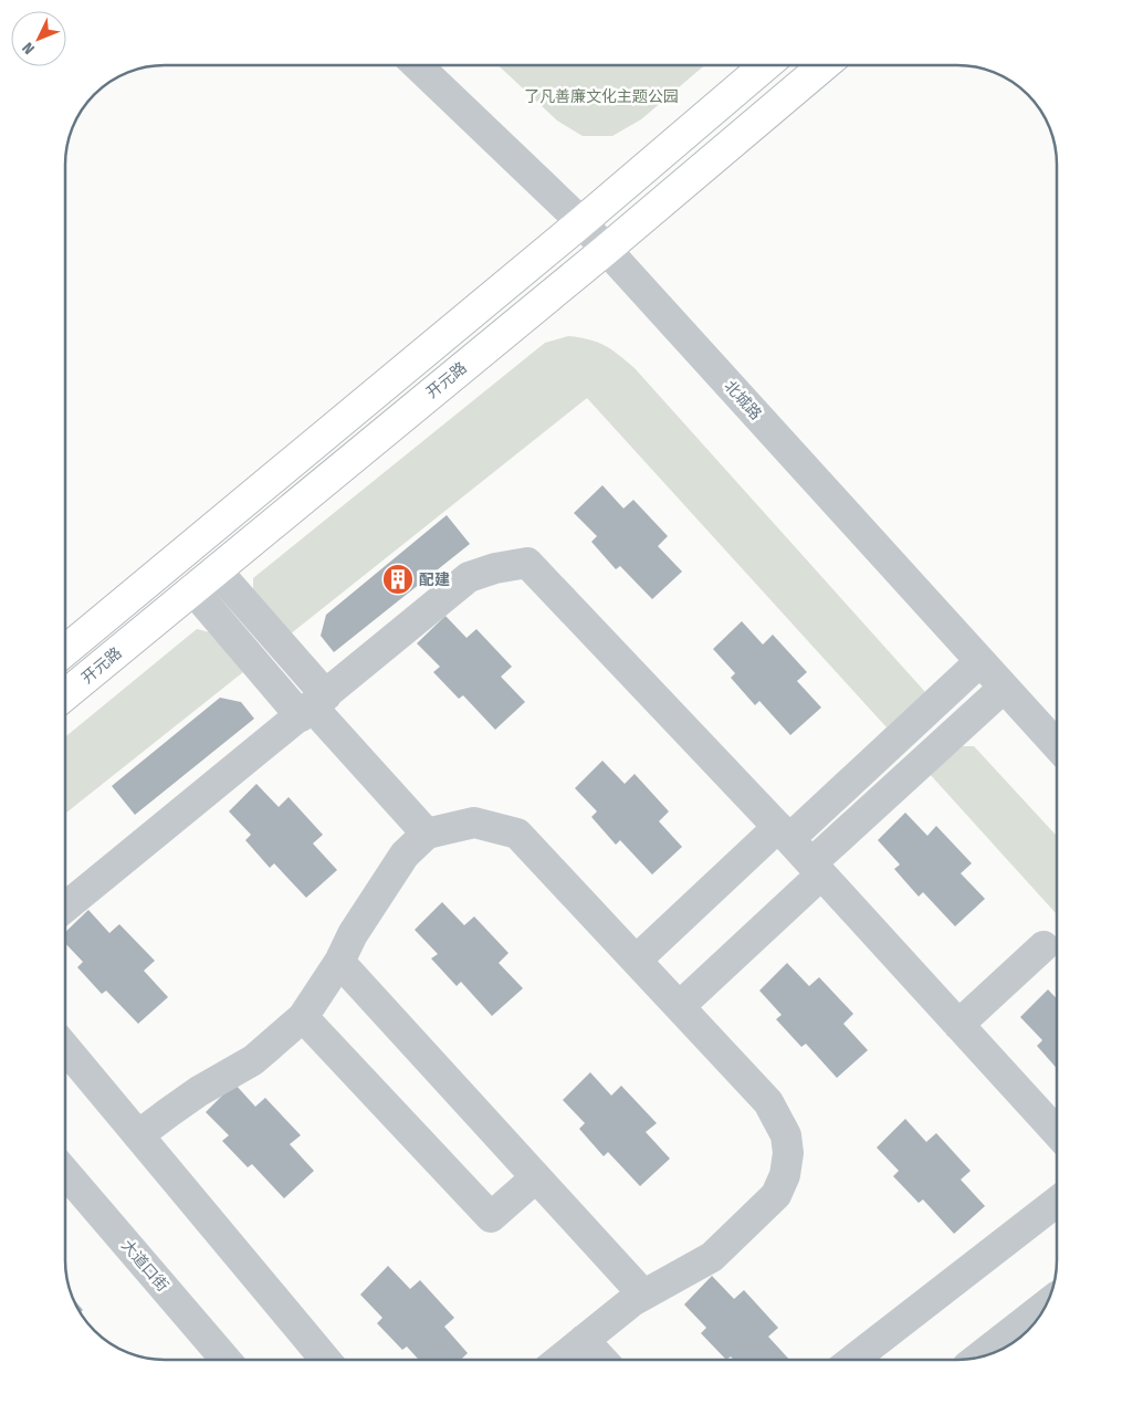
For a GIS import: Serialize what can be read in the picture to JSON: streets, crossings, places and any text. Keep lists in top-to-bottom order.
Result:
{
  "streets": {
    "main road": ["开元路"],
    "street": ["北城路", "大道口街"]
  },
  "crossings": [
    ["开元路", "北城路"]
  ],
  "parks": ["了凡善廉文化主题公园"],
  "places": {
    "building": ["配建"]
  },
  "north": "bottom left"
}
